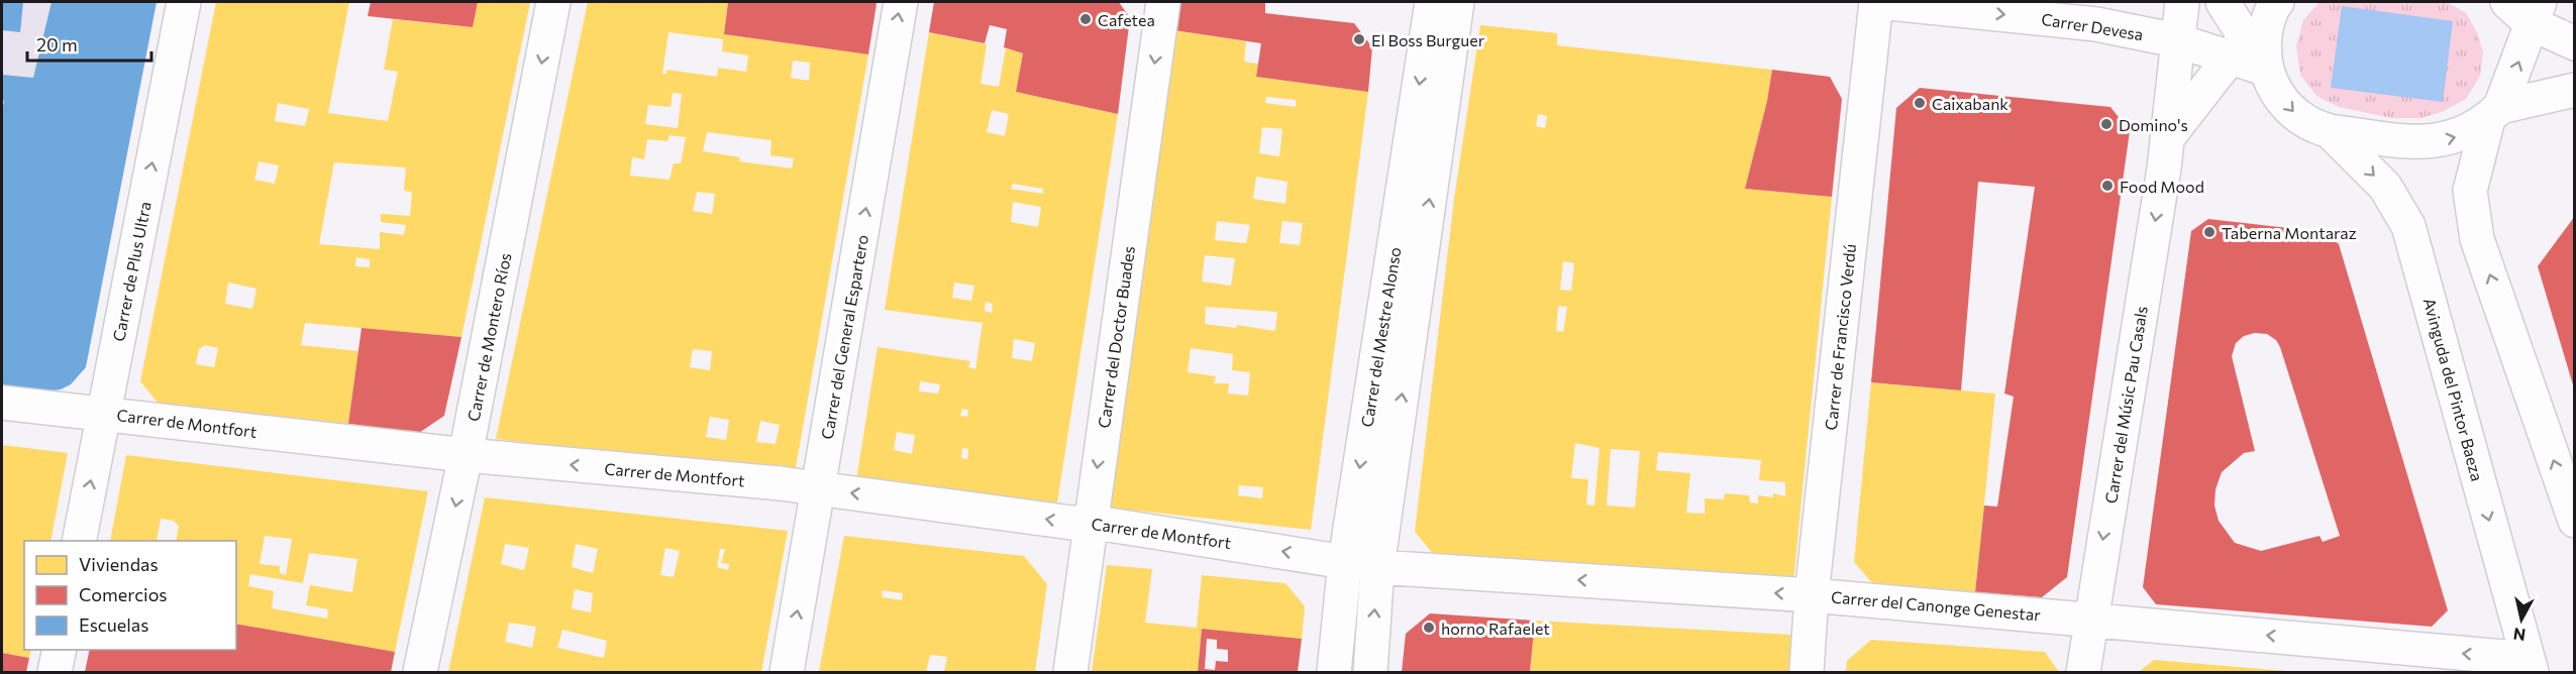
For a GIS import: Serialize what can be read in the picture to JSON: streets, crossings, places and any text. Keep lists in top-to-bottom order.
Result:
{
  "streets": {
    "street": [
      "Carrer Devesa",
      "Carrer de Plus Ultra",
      "Carrer de Montero Ríos",
      "Carrer del General Espartero",
      "Carrer del Doctor Buades",
      "Carrer del Mestre Alonso",
      "Carrer de Francisco Verdú",
      "Avinguda del Pintor Baeza",
      "Carrer del Músic Pau Casals",
      "Carrer de Montfort",
      "Carrer del Canonge Genestar"
    ]
  },
  "crossings": [
    ["Carrer Devesa", "Carrer de Francisco Verdú"],
    ["Carrer Devesa", "Carrer del Músic Pau Casals"],
    ["Carrer de Plus Ultra", "Carrer de Montfort"],
    ["Carrer de Montero Ríos", "Carrer de Montfort"],
    ["Carrer del General Espartero", "Carrer de Montfort"],
    ["Carrer del Doctor Buades", "Carrer de Montfort"],
    ["Carrer del Mestre Alonso", "Carrer de Montfort"],
    ["Carrer del Mestre Alonso", "Carrer del Canonge Genestar"],
    ["Carrer de Francisco Verdú", "Carrer del Canonge Genestar"],
    ["Avinguda del Pintor Baeza", "Carrer del Canonge Genestar"],
    ["Carrer del Músic Pau Casals", "Carrer del Canonge Genestar"],
    ["Carrer de Montfort", "Carrer del Canonge Genestar"]
  ],
  "one_way": [
    "Carrer Devesa",
    "Carrer de Plus Ultra",
    "Carrer de Montero Ríos",
    "Carrer del General Espartero",
    "Carrer del Doctor Buades",
    "Carrer del Músic Pau Casals",
    "Carrer de Montfort",
    "Carrer del Canonge Genestar"
  ],
  "places": [
    "Cafetea",
    "El Boss Burguer",
    "Caixabank",
    "Domino's",
    "Food Mood",
    "Taberna Montaraz",
    "horno Rafaelet"
  ],
  "legend": ["Viviendas", "Comercios", "Escuelas"],
  "scale_bar": "20 m",
  "north": "bottom"
}
